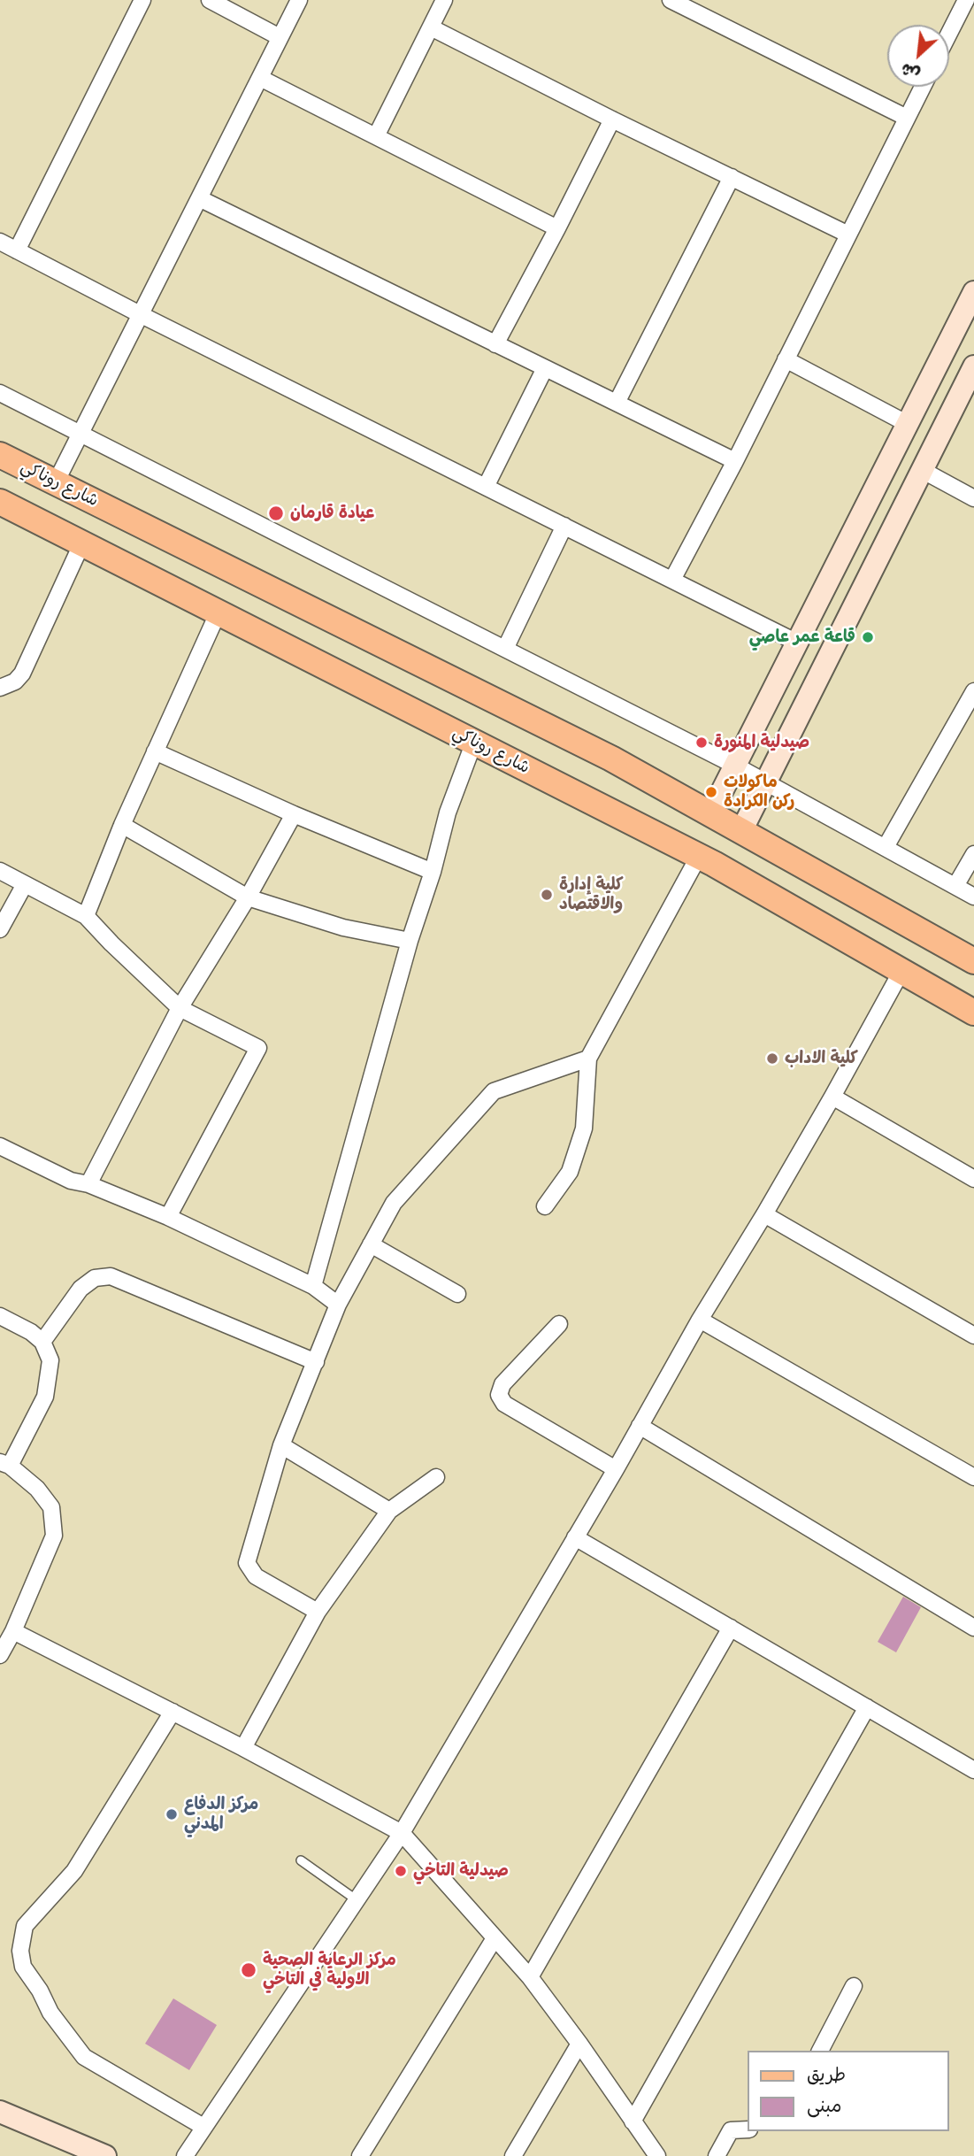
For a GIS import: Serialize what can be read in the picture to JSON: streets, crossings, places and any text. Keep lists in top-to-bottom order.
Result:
{
  "streets": {
    "main road": ["شارع روناكي"]
  },
  "places": [
    "عيادة قارمان",
    "قاعة عمر عاصي",
    "صيدلية المنورة",
    "ماكولات ركن الكرادة",
    "كلية إدارة والاقتصاد",
    "كلية الاداب",
    "مركز الدفاع المدني",
    "صيدلية التاخي",
    "مركز الرعاية الصحية الاولية في التاخي"
  ],
  "legend": ["طريق", "مبنى"],
  "north": "bottom left"
}
